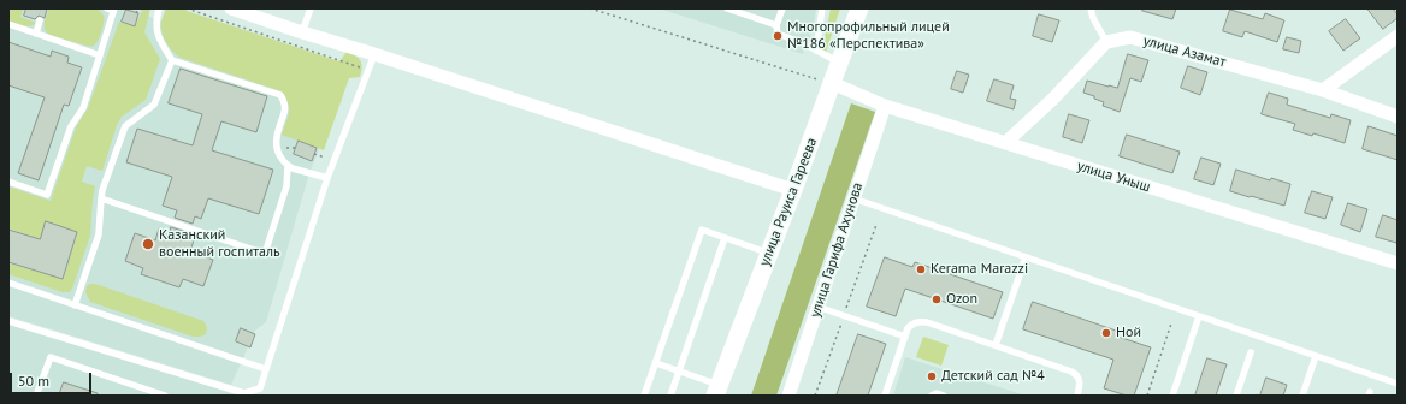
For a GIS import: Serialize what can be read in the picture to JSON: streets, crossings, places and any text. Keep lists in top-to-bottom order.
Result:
{
  "streets": {
    "street": [
      "улица Азамат",
      "улица Уныш",
      "улица Рауиса Гареева",
      "улица Гарифа Ахунова"
    ]
  },
  "crossings": [
    ["улица Уныш", "улица Рауиса Гареева"],
    ["улица Уныш", "улица Гарифа Ахунова"]
  ],
  "places": [
    "Многопрофильный лицей №186 «Перспектива»",
    "Казанский военный госпиталь",
    "Kerama Marazzi",
    "Ozon",
    "Ной",
    "Детский сад №4"
  ],
  "scale_bar": "50 m"
}
